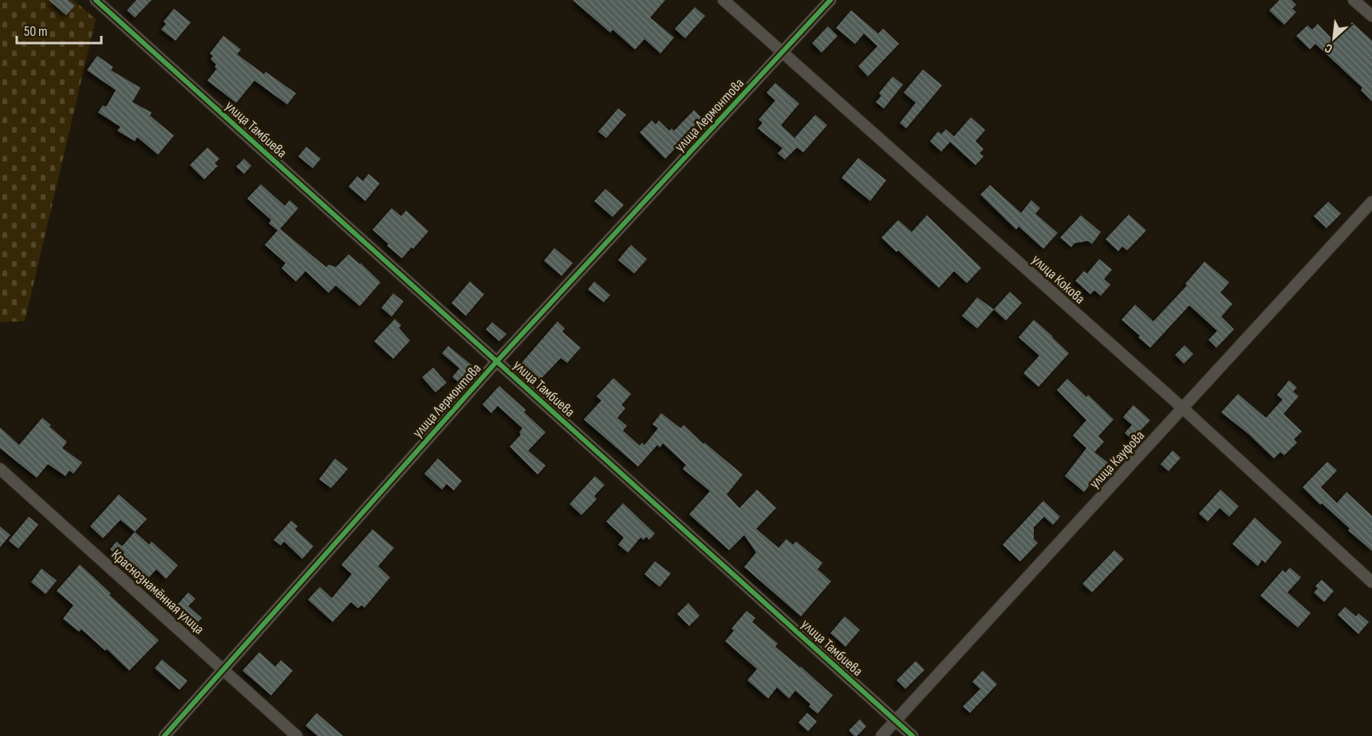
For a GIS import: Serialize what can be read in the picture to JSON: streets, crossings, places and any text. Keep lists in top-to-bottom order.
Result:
{
  "streets": {
    "street": [
      "улица Лермонтова",
      "улица Тамбиева",
      "улица Кокова",
      "улица Кауфова",
      "Краснознамённая улица"
    ]
  },
  "crossings": [
    ["улица Лермонтова", "улица Тамбиева"],
    ["улица Лермонтова", "улица Кокова"],
    ["улица Лермонтова", "Краснознамённая улица"],
    ["улица Тамбиева", "улица Кауфова"],
    ["улица Кокова", "улица Кауфова"]
  ],
  "scale_bar": "50 m",
  "north": "bottom left"
}
